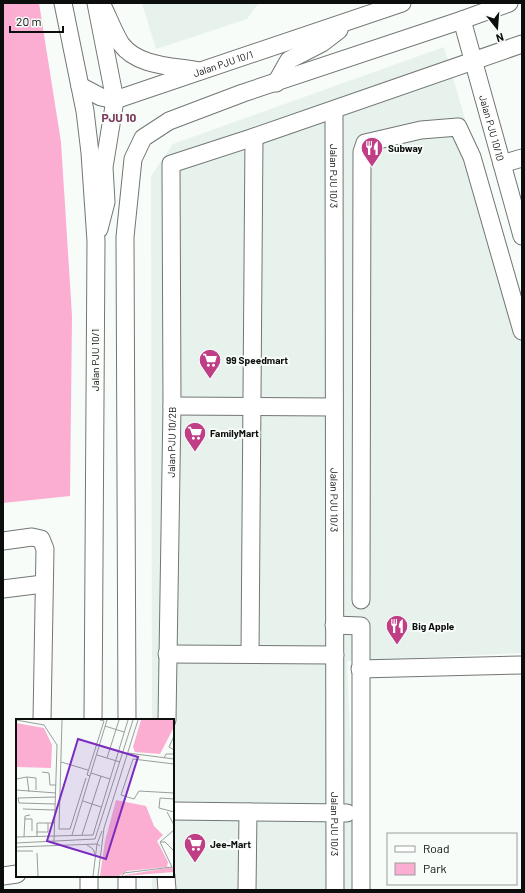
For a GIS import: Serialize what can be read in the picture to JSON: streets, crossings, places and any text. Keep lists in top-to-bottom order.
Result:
{
  "streets": {
    "street": [
      "Jalan PJU 10/1",
      "Jalan PJU 10/10",
      "Jalan PJU 10/3",
      "Jalan PJU 10/2B"
    ]
  },
  "districts": ["PJU 10"],
  "places": {
    "restaurant": ["Subway", "Big Apple"],
    "supermarket": ["99 Speedmart", "FamilyMart", "Jee-Mart"]
  },
  "legend": ["Road", "Park"],
  "scale_bar": "20 m",
  "north": "bottom"
}
